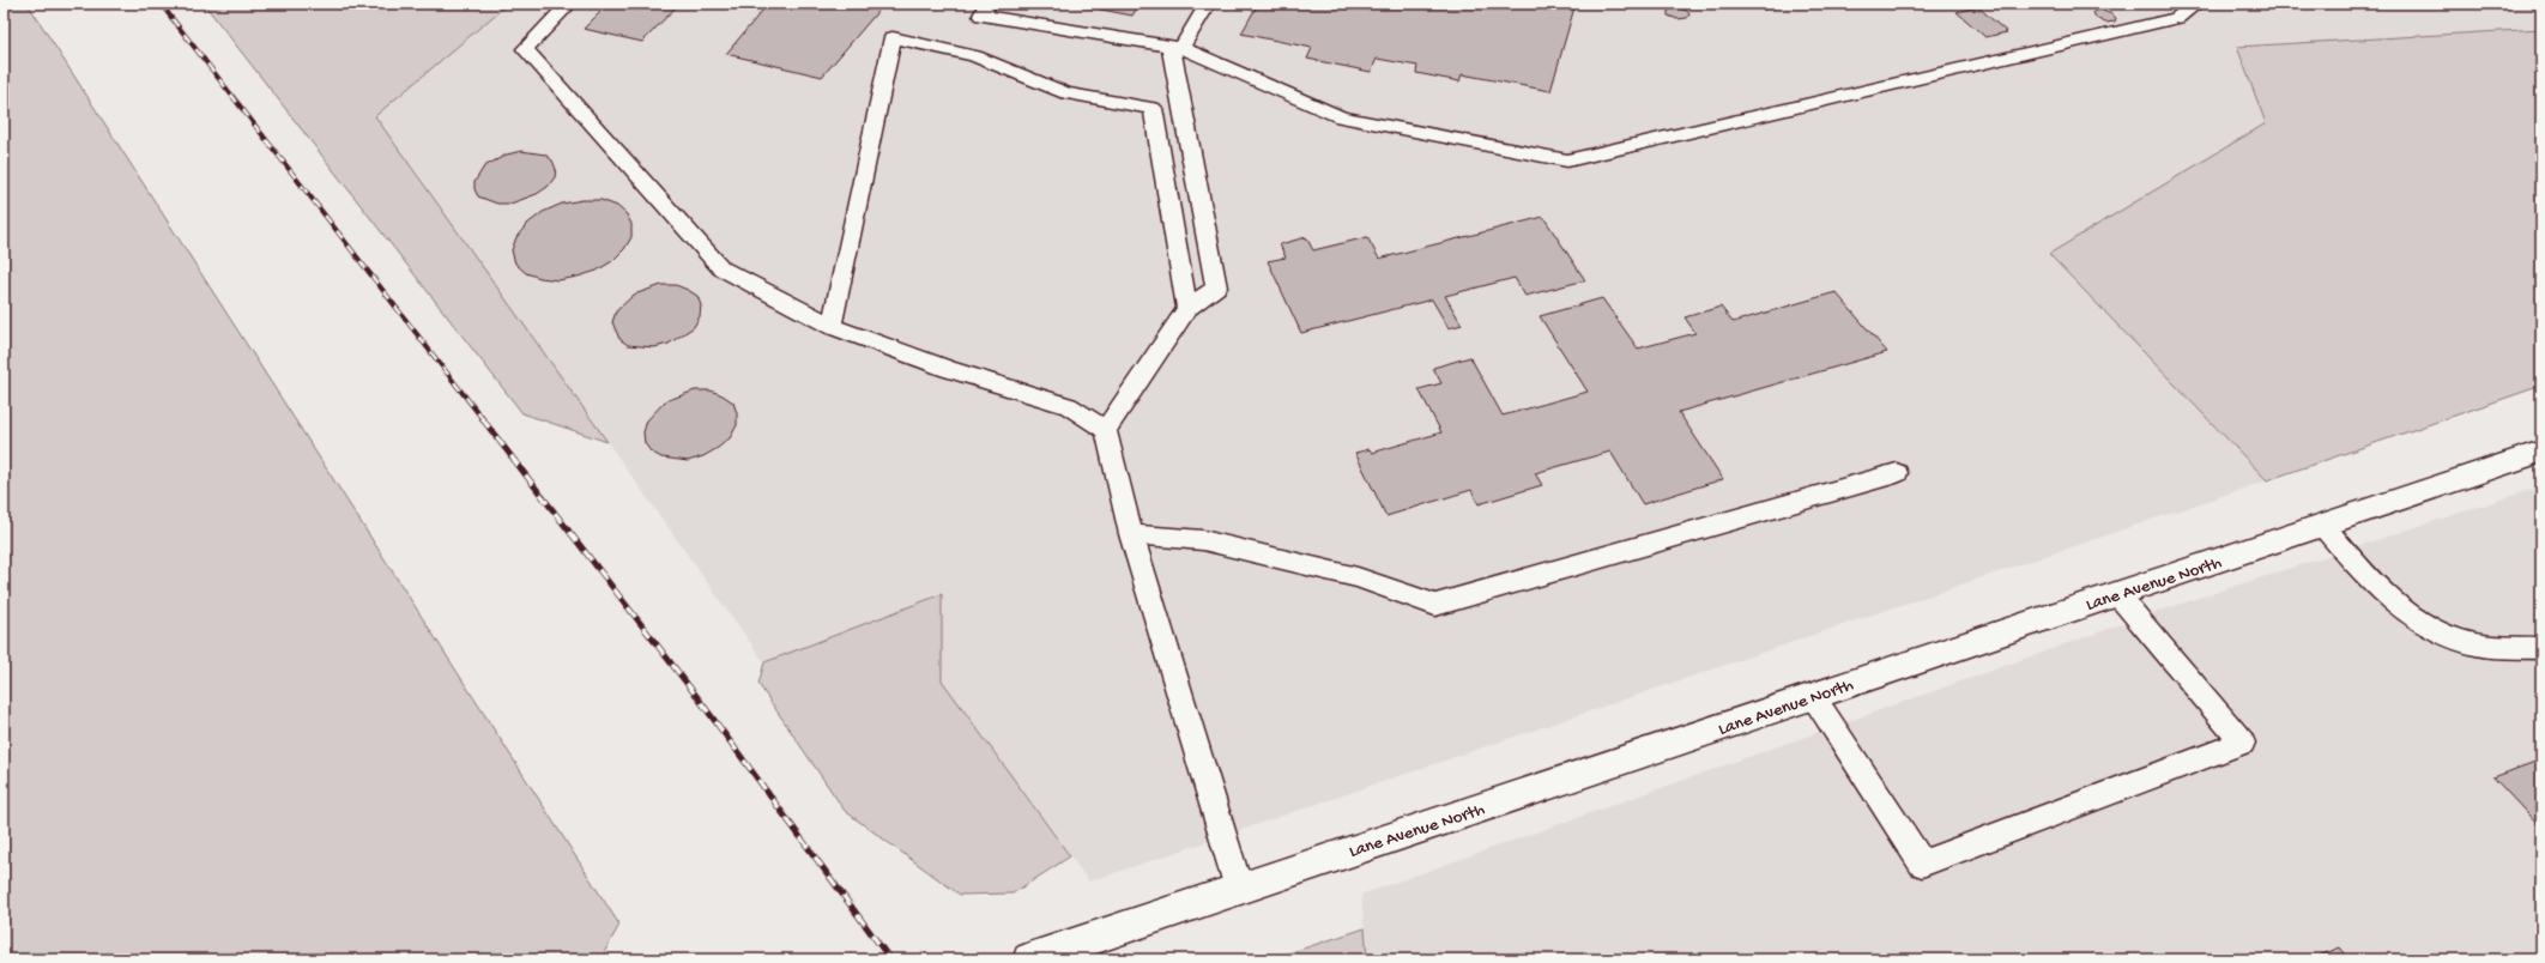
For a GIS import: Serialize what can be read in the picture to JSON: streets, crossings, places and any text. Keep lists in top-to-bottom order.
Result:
{
  "streets": {
    "main road": ["Lane Avenue North"]
  }
}
